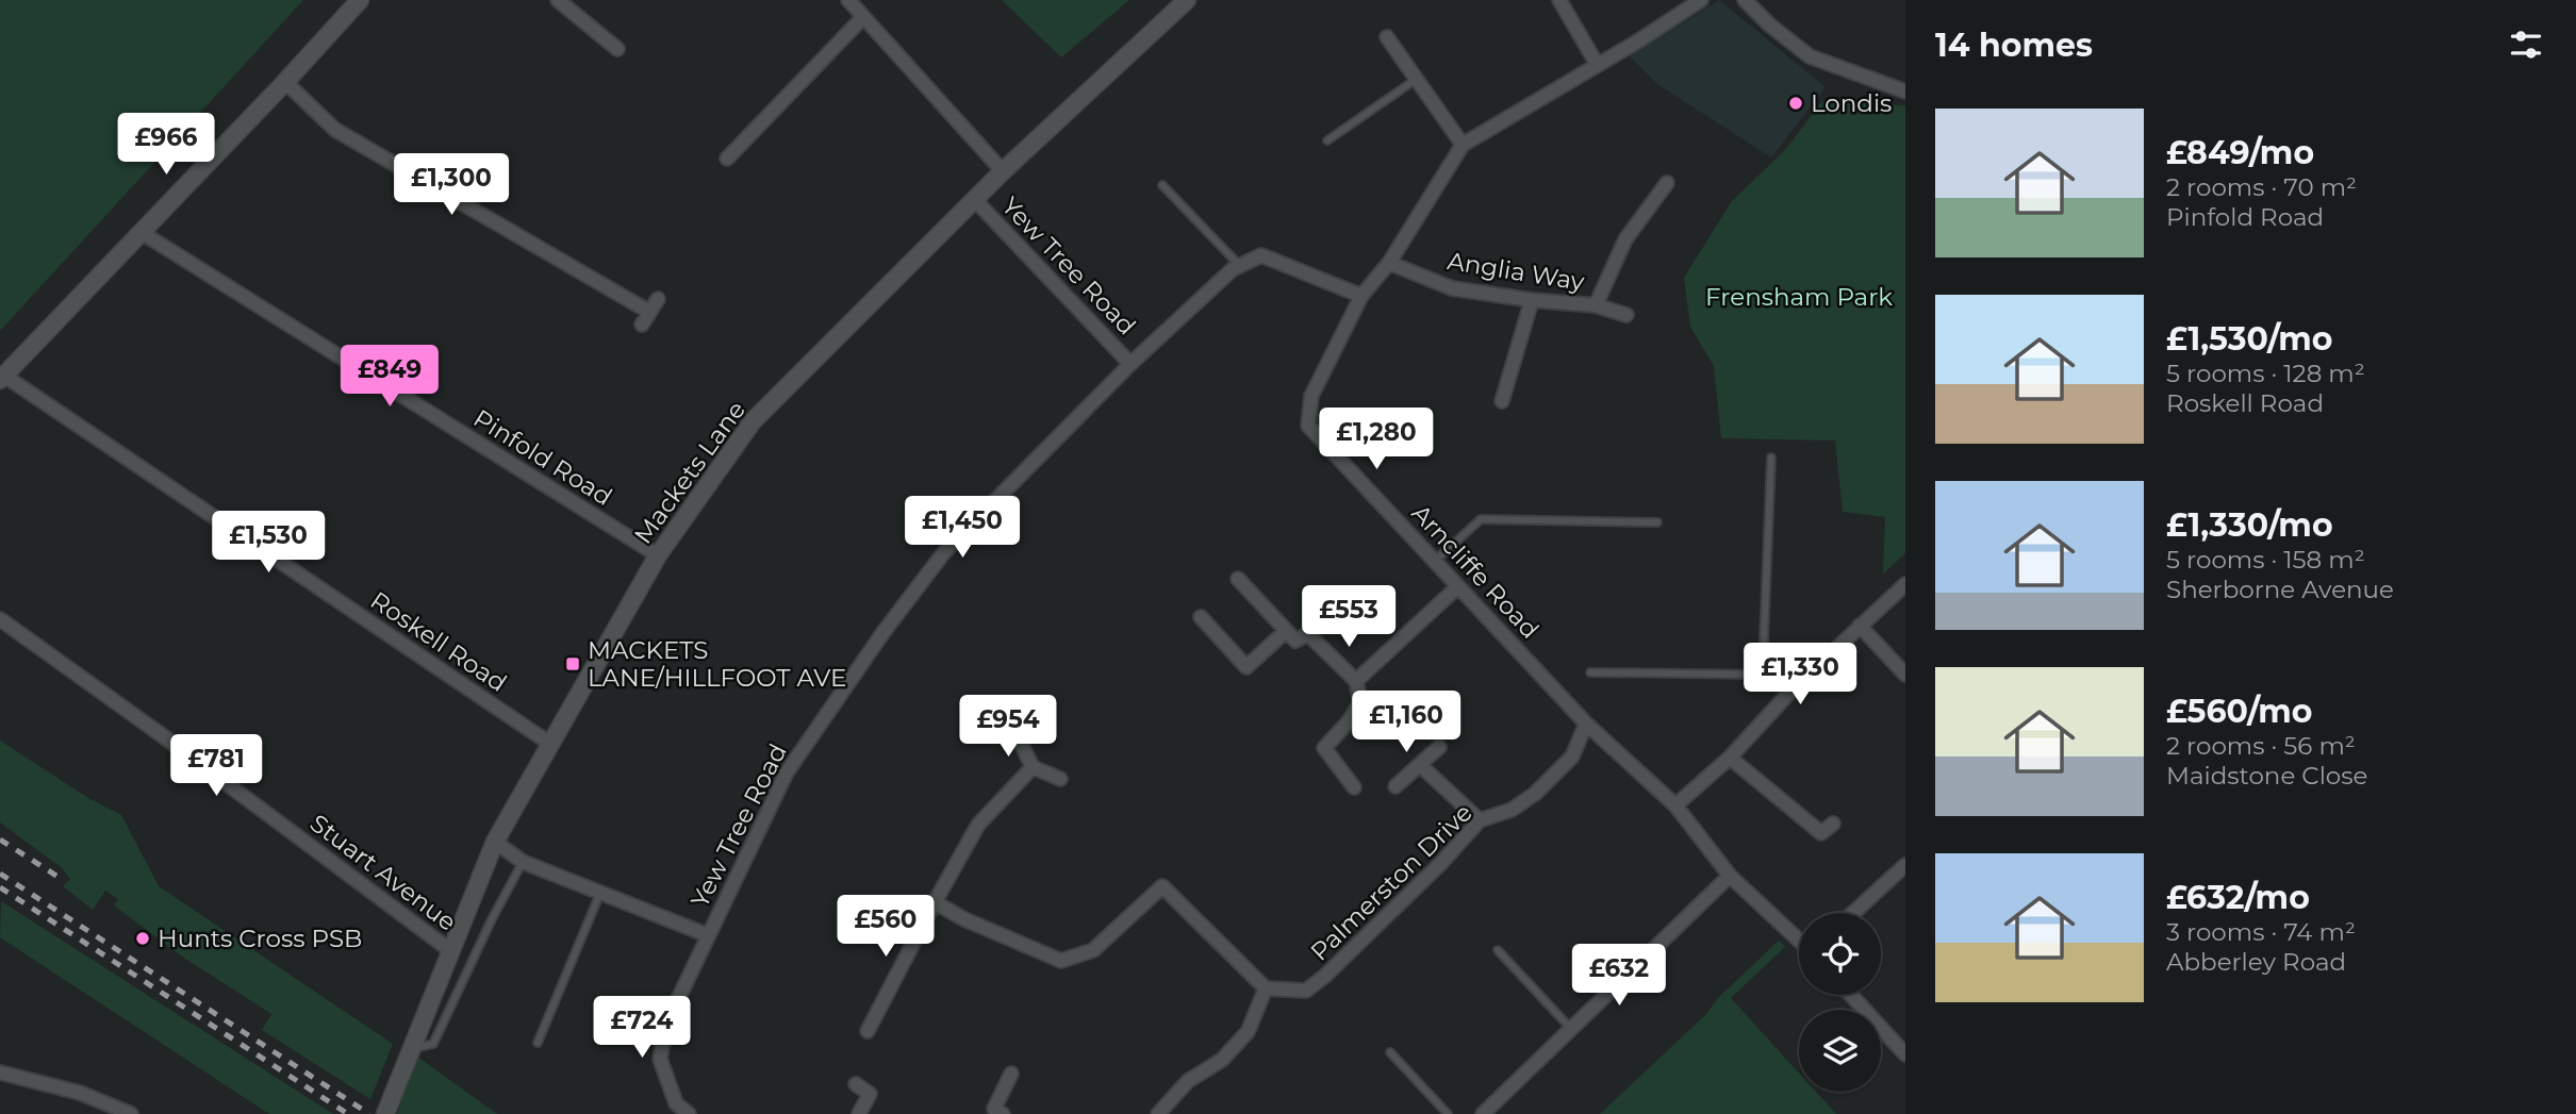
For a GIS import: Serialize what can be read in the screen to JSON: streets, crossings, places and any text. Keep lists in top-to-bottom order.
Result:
{
  "streets": {
    "street": [
      "Yew Tree Road",
      "Anglia Way",
      "Pinfold Road",
      "Mackets Lane",
      "Arncliffe Road",
      "Roskell Road",
      "Stuart Avenue",
      "Palmerston Drive"
    ]
  },
  "crossings": [
    ["Yew Tree Road", "Mackets Lane"],
    ["Yew Tree Road", "Arncliffe Road"],
    ["Anglia Way", "Arncliffe Road"],
    ["Pinfold Road", "Mackets Lane"],
    ["Mackets Lane", "Roskell Road"],
    ["Mackets Lane", "Stuart Avenue"],
    ["Arncliffe Road", "Palmerston Drive"]
  ],
  "parks": ["Frensham Park"],
  "places": {
    "other": ["Londis", "Hunts Cross PSB"],
    "transit": ["MACKETS LANE/HILLFOOT AVE"]
  },
  "page": {
    "heading": "14 homes",
    "list": [
      {
        "name": "£849/mo",
        "note": "2 rooms · 70 m² · Pinfold Road"
      },
      {
        "name": "£1,530/mo",
        "note": "5 rooms · 128 m² · Roskell Road"
      },
      {
        "name": "£1,330/mo",
        "note": "5 rooms · 158 m² · Sherborne Avenue"
      },
      {
        "name": "£560/mo",
        "note": "2 rooms · 56 m² · Maidstone Close"
      },
      {
        "name": "£632/mo",
        "note": "3 rooms · 74 m² · Abberley Road"
      }
    ],
    "price": [
      "£966",
      "£1,300",
      "£849",
      "£1,280",
      "£1,450",
      "£1,530",
      "£553",
      "£1,330",
      "£1,160",
      "£954",
      "£781",
      "£560",
      "£632",
      "£724"
    ]
  }
}
